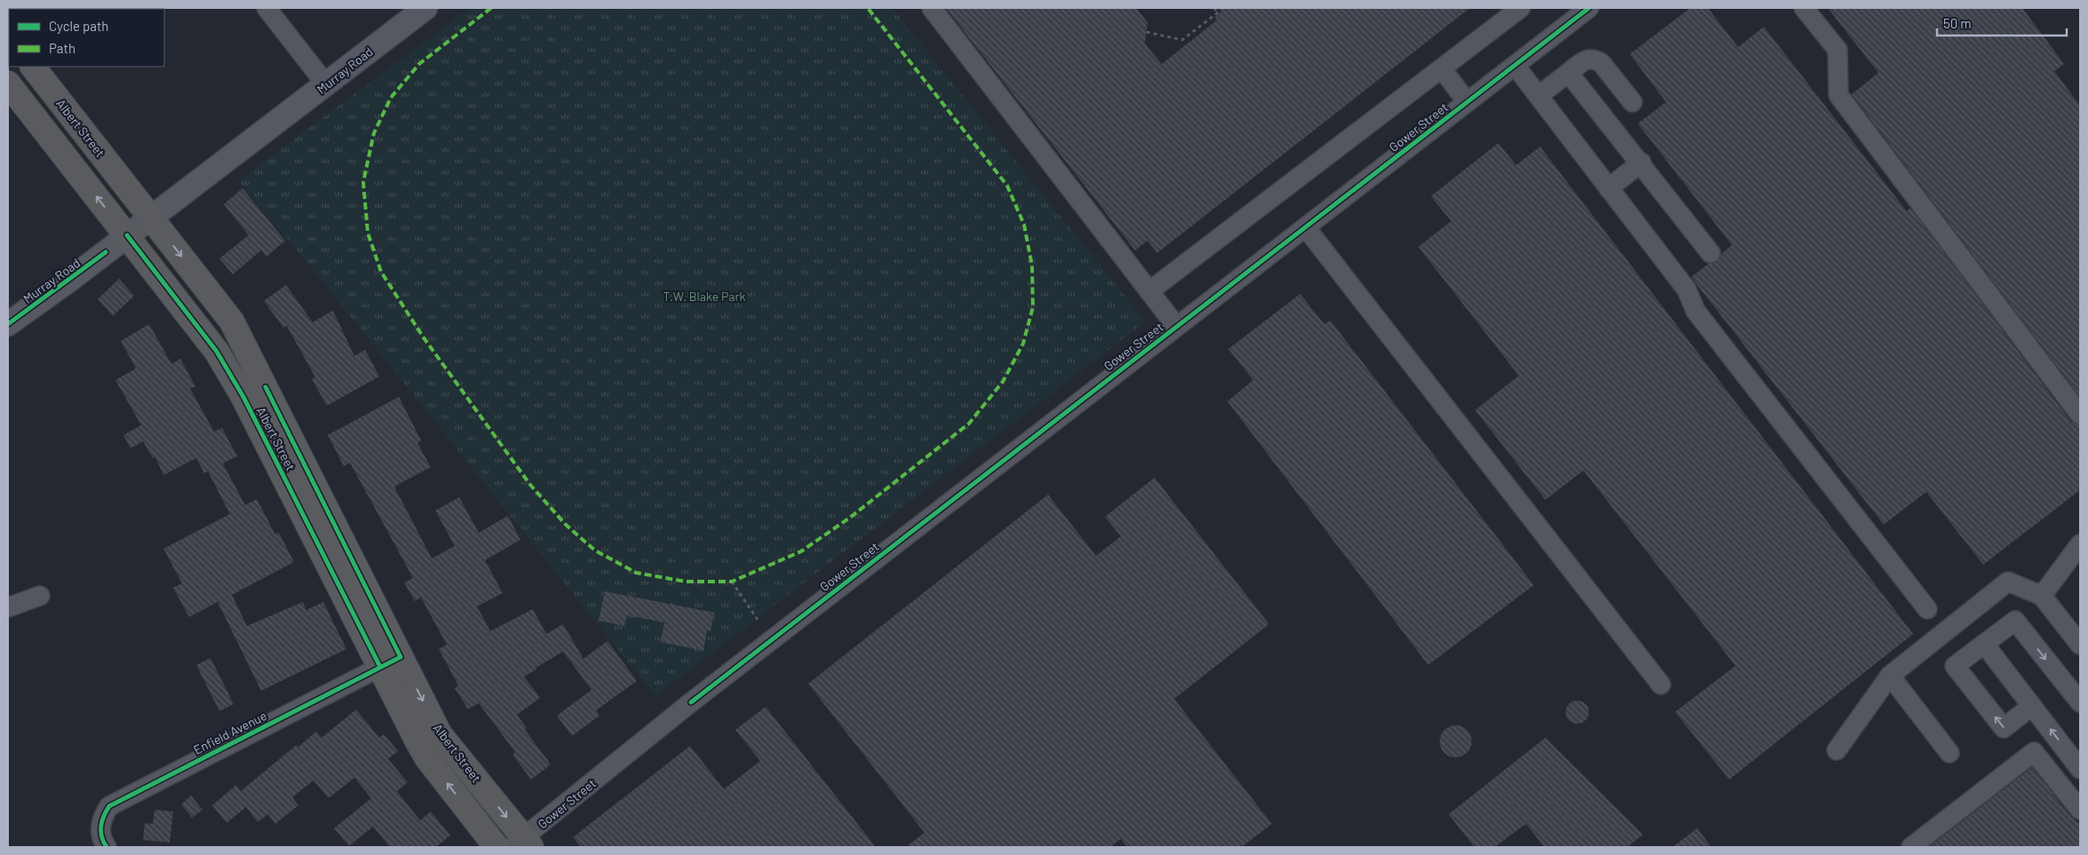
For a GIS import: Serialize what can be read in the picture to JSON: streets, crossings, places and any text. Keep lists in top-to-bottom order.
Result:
{
  "streets": {
    "highway": ["Albert Street"],
    "main road": ["Murray Road"],
    "street": ["Gower Street", "Enfield Avenue"]
  },
  "crossings": [
    ["Murray Road", "Albert Street"],
    ["Gower Street", "Albert Street"],
    ["Albert Street", "Enfield Avenue"]
  ],
  "parks": ["T.W. Blake Park"],
  "legend": ["Cycle path", "Path"],
  "scale_bar": "50 m"
}
